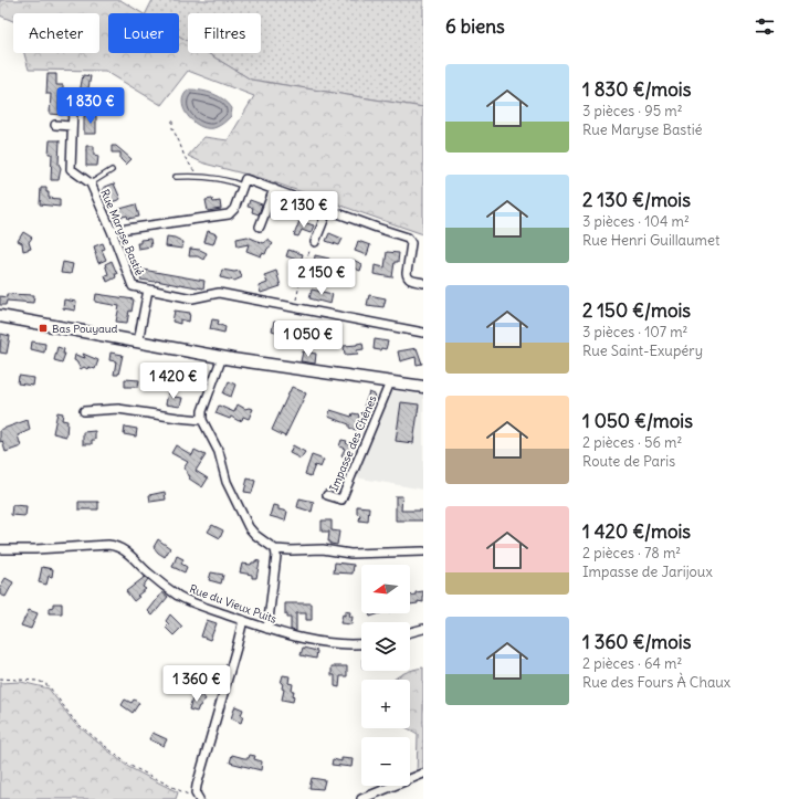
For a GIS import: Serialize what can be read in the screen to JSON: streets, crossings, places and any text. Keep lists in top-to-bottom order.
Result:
{
  "streets": {
    "street": ["Rue Maryse Bastié", "Impasse des Chênes", "Rue du Vieux Puits"]
  },
  "places": {
    "transit": ["Bas Pouyaud"]
  },
  "north": "left",
  "page": {
    "heading": "6 biens",
    "chip": ["Acheter", "Louer", "Filtres"],
    "list": [
      {
        "name": "1 830 €/mois",
        "note": "3 pièces · 95 m² · Rue Maryse Bastié"
      },
      {
        "name": "2 130 €/mois",
        "note": "3 pièces · 104 m² · Rue Henri Guillaumet"
      },
      {
        "name": "2 150 €/mois",
        "note": "3 pièces · 107 m² · Rue Saint-Exupéry"
      },
      {
        "name": "1 050 €/mois",
        "note": "2 pièces · 56 m² · Route de Paris"
      },
      {
        "name": "1 420 €/mois",
        "note": "2 pièces · 78 m² · Impasse de Jarijoux"
      },
      {
        "name": "1 360 €/mois",
        "note": "2 pièces · 64 m² · Rue des Fours À Chaux"
      }
    ],
    "price": [
      "1 830 €",
      "2 130 €",
      "2 150 €",
      "1 050 €",
      "1 420 €",
      "1 360 €"
    ],
    "map_buttons": ["+", "−"]
  }
}
